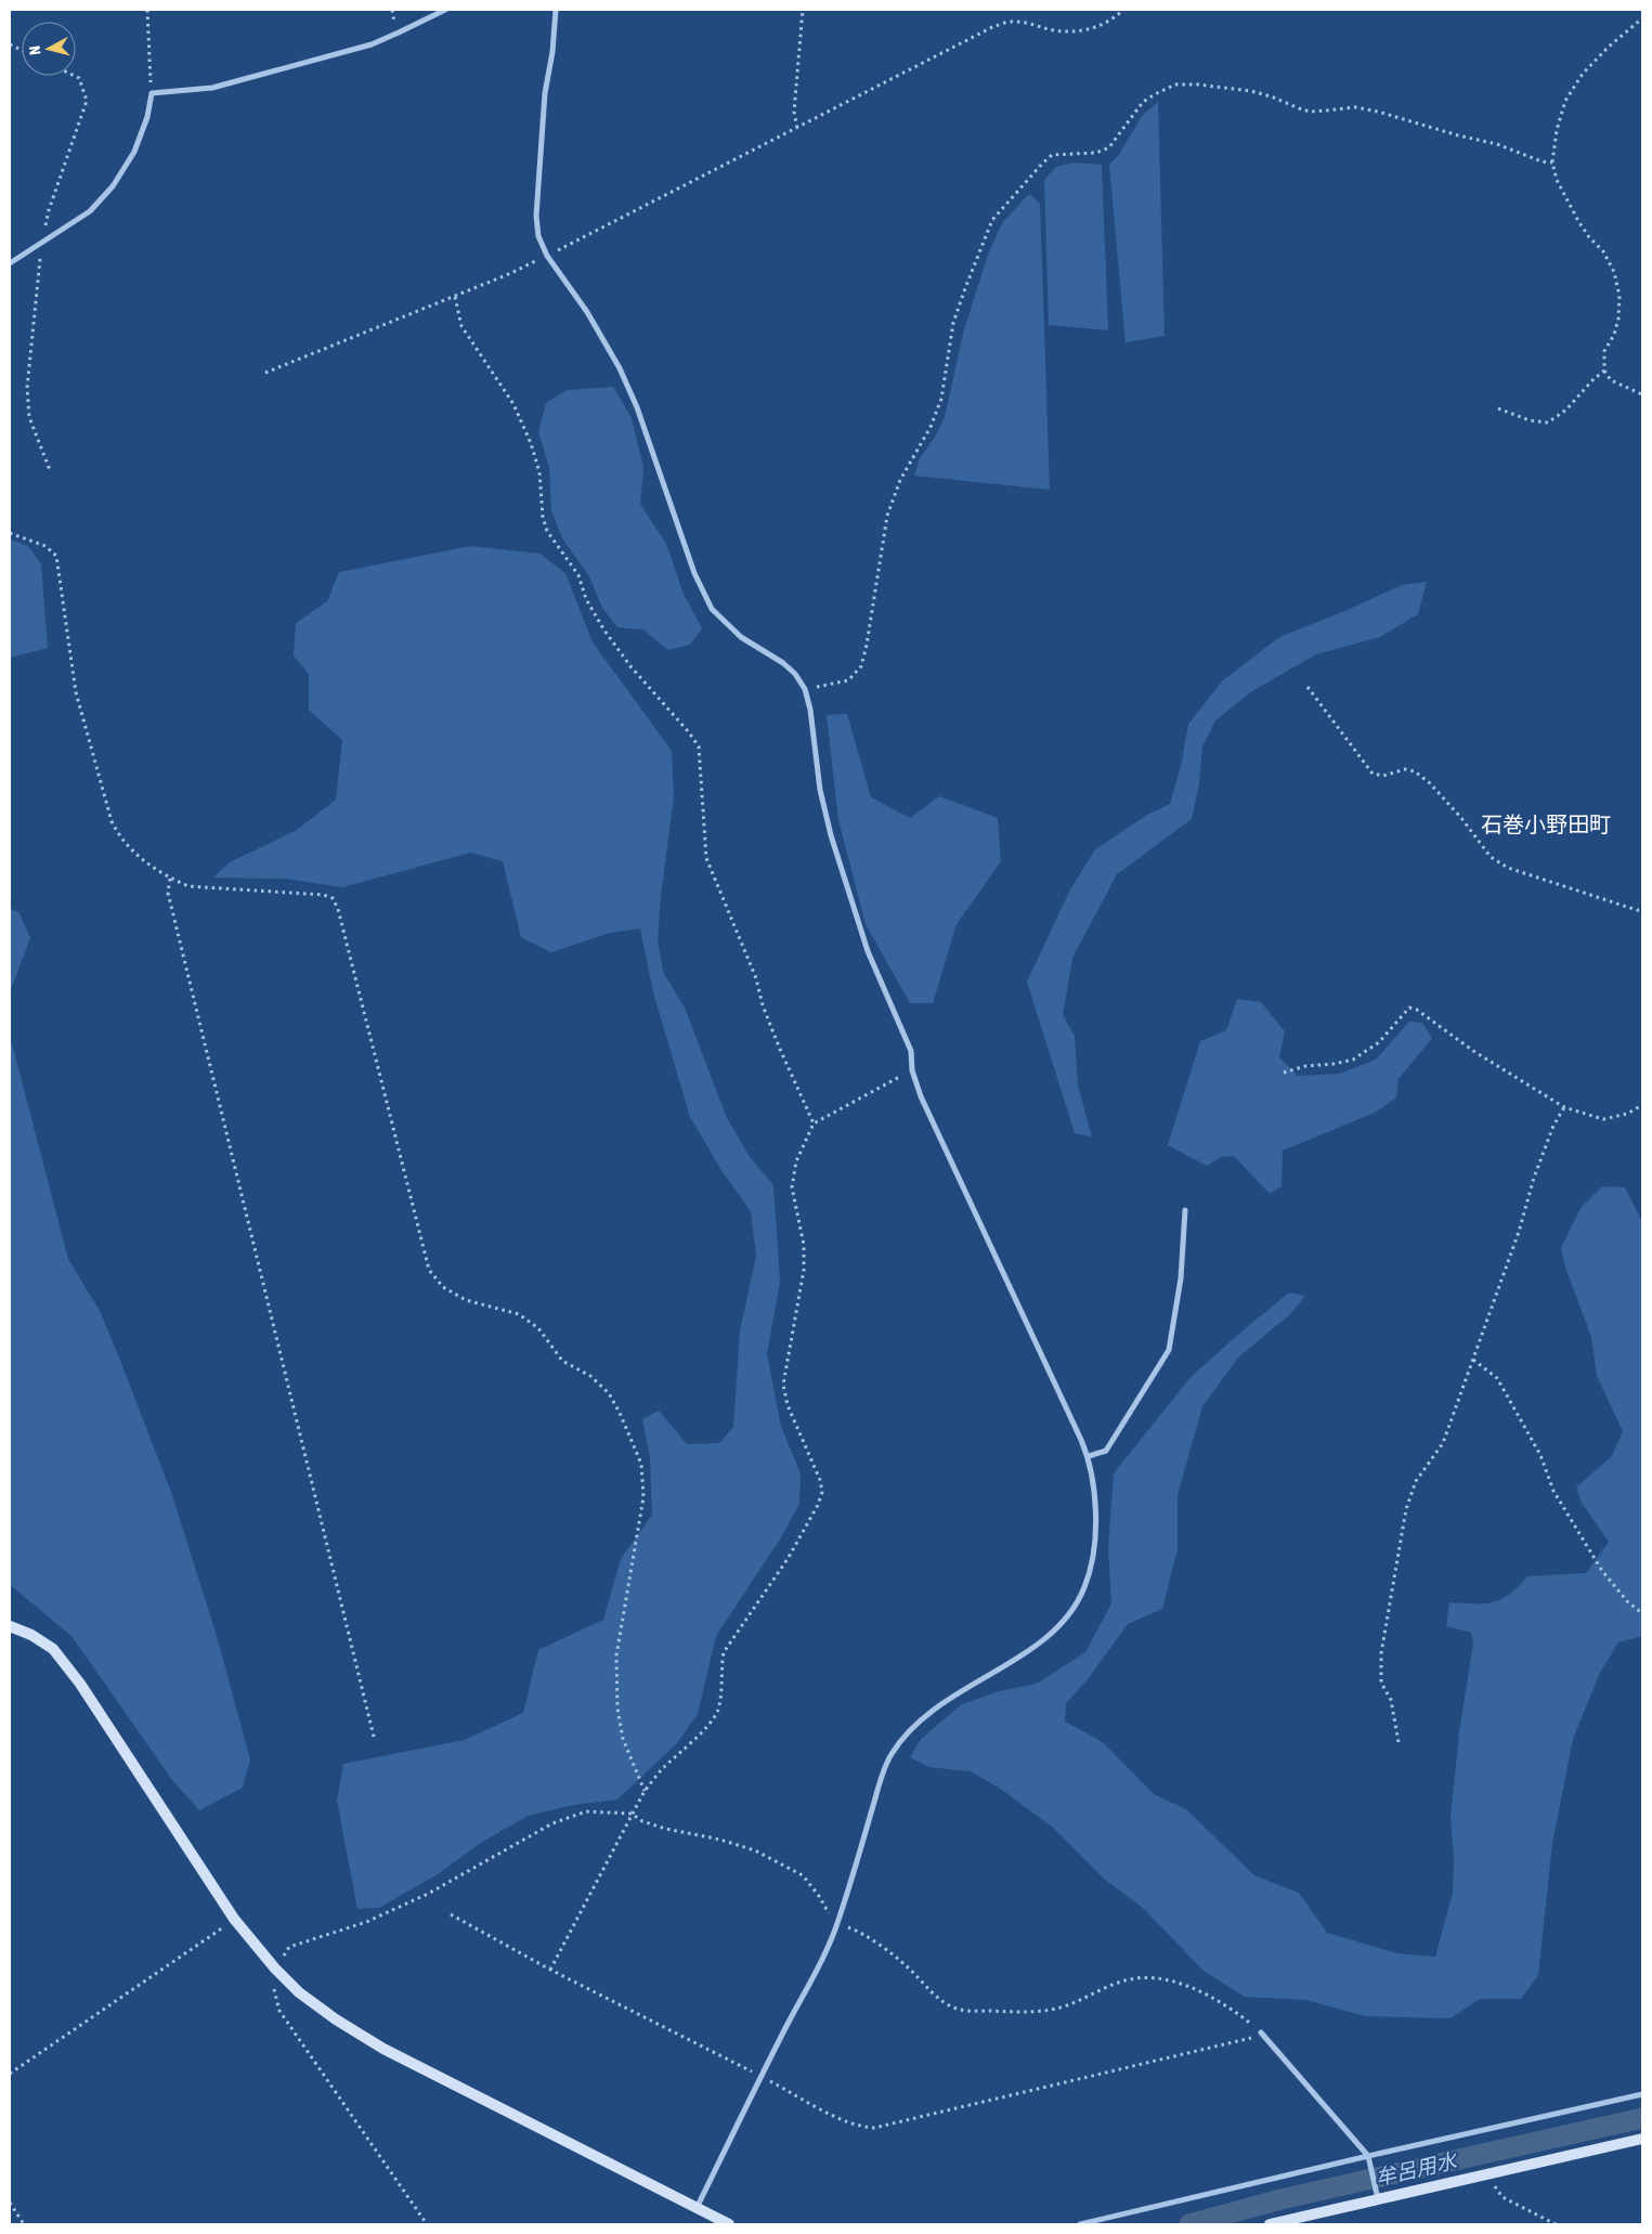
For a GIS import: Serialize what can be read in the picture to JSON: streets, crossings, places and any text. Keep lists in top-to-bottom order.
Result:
{
  "districts": ["石巻小野田町"],
  "water": ["牟呂用水"],
  "north": "left"
}
